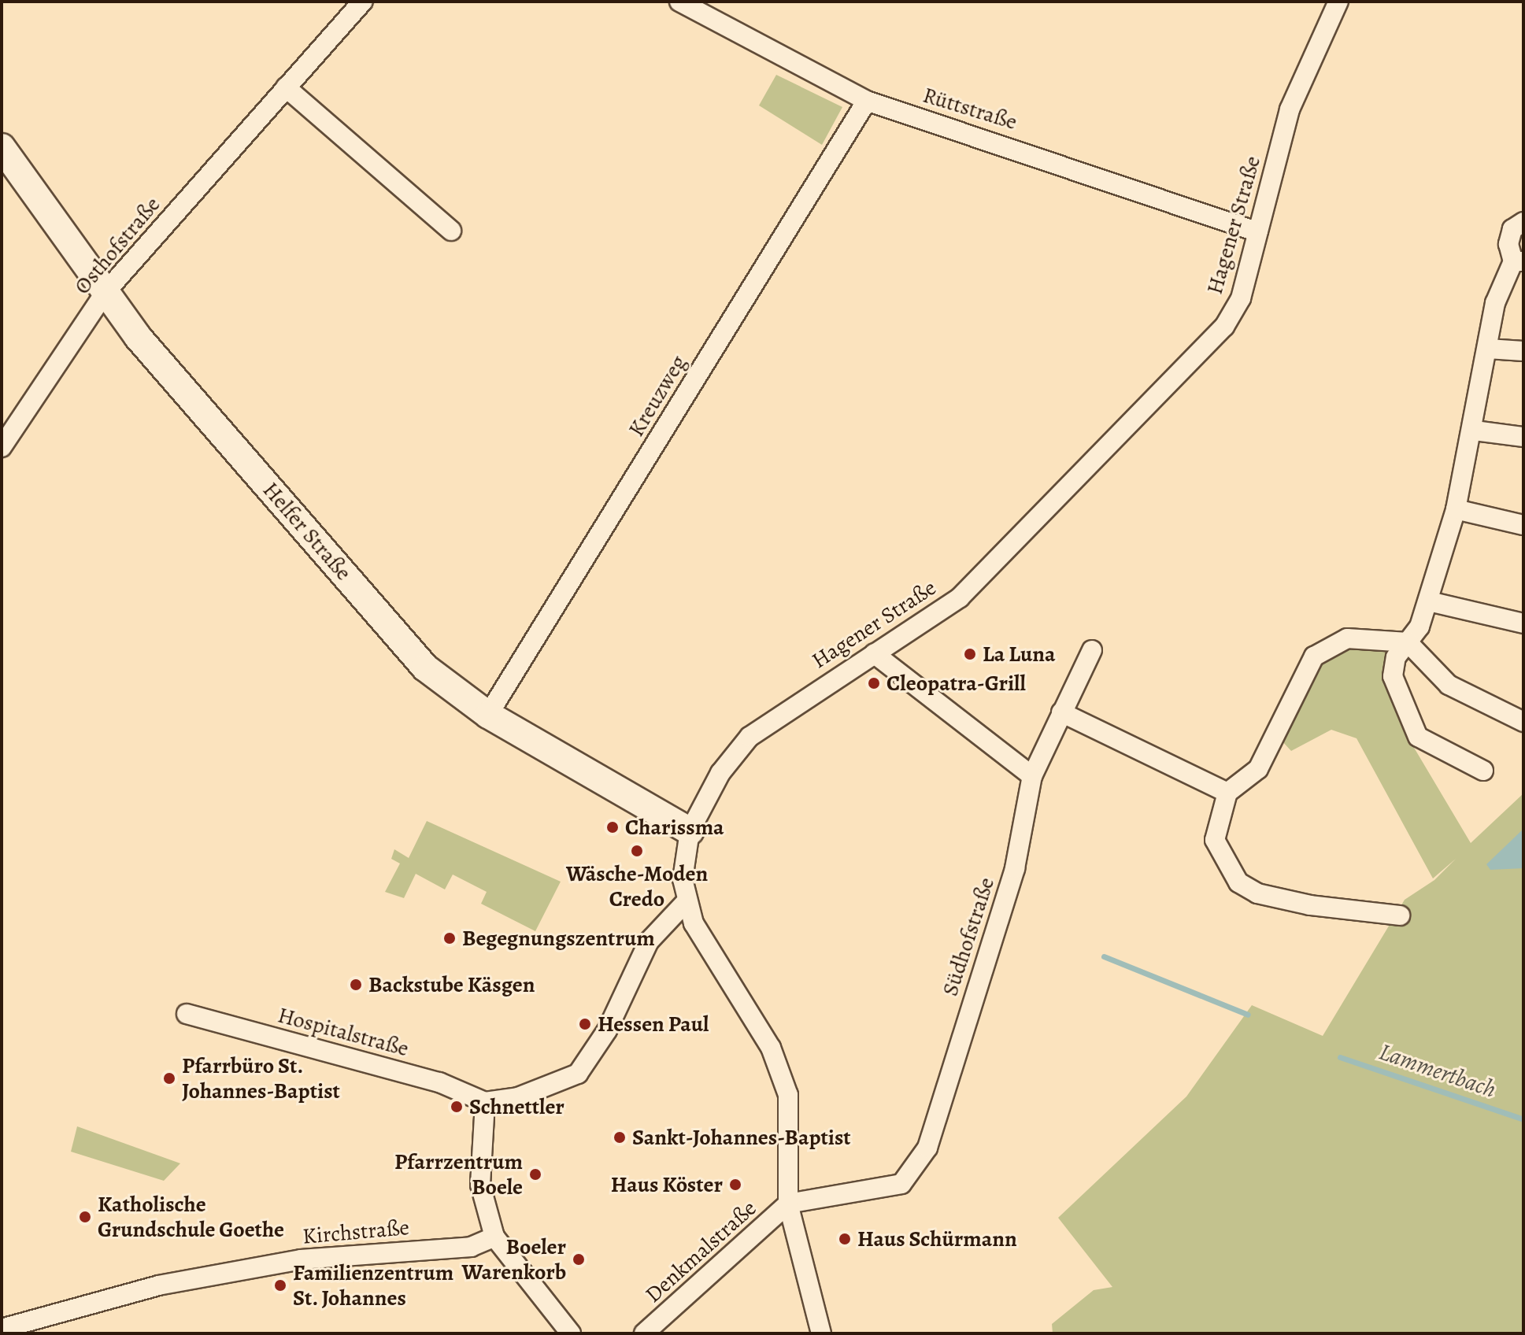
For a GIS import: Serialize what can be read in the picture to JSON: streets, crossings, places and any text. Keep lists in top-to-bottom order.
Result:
{
  "streets": {
    "street": [
      "Rüttstraße",
      "Hagener Straße",
      "Osthofstraße",
      "Kreuzweg",
      "Helfer Straße",
      "Südhofstraße",
      "Hospitalstraße",
      "Kirchstraße",
      "Denkmalstraße"
    ]
  },
  "crossings": [
    ["Rüttstraße", "Hagener Straße"],
    ["Rüttstraße", "Kreuzweg"],
    ["Hagener Straße", "Helfer Straße"],
    ["Hagener Straße", "Südhofstraße"],
    ["Hagener Straße", "Denkmalstraße"],
    ["Osthofstraße", "Helfer Straße"],
    ["Kreuzweg", "Helfer Straße"],
    ["Südhofstraße", "Denkmalstraße"]
  ],
  "water": ["Lammertbach"],
  "places": [
    "La Luna",
    "Cleopatra-Grill",
    "Charissma",
    "Wäsche-Moden Credo",
    "Begegnungszentrum",
    "Backstube Käsgen",
    "Hessen Paul",
    "Pfarrbüro St. Johannes-Baptist",
    "Schnettler",
    "Sankt-Johannes-Baptist",
    "Pfarrzentrum Boele",
    "Haus Köster",
    "Katholische Grundschule Goethe",
    "Haus Schürmann",
    "Boeler Warenkorb",
    "Familienzentrum St. Johannes"
  ]
}
